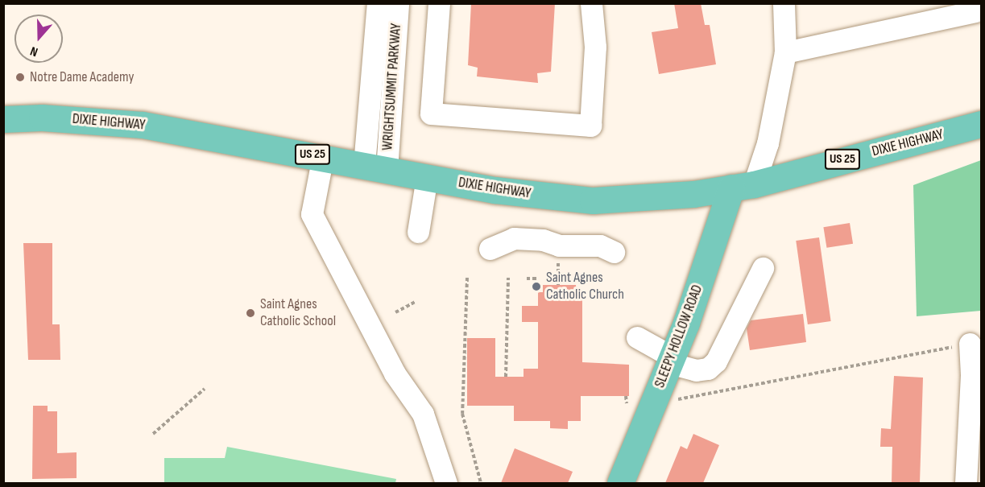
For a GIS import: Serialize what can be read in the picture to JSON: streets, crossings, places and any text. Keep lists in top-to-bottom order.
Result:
{
  "streets": {
    "main road": ["DIXIE HIGHWAY", "US 25", "SLEEPY HOLLOW ROAD"],
    "street": ["WRIGHTSUMMIT PARKWAY"]
  },
  "crossings": [
    ["WRIGHTSUMMIT PARKWAY", "DIXIE HIGHWAY"],
    ["DIXIE HIGHWAY", "SLEEPY HOLLOW ROAD"]
  ],
  "places": ["Notre Dame Academy", "Saint Agnes Catholic Church", "Saint Agnes Catholic School"],
  "north": "bottom"
}
